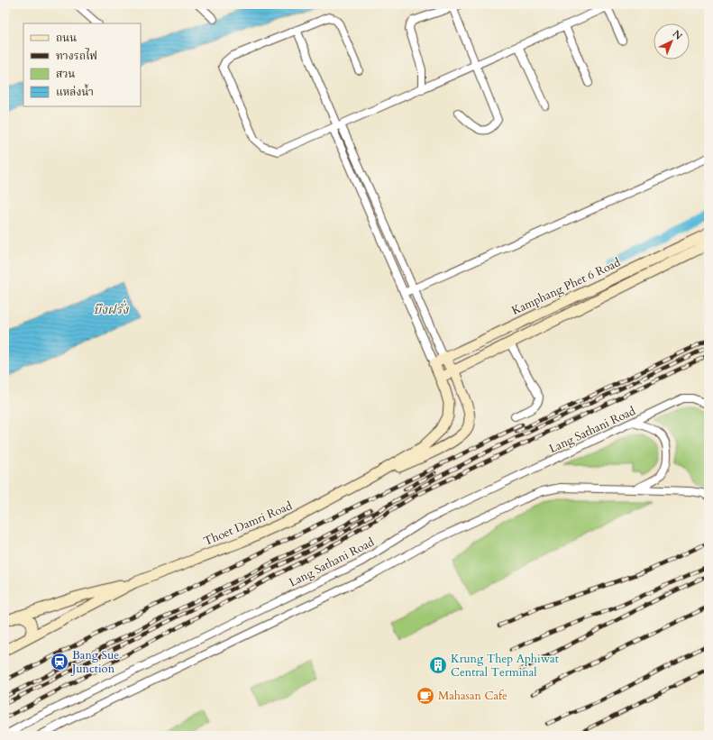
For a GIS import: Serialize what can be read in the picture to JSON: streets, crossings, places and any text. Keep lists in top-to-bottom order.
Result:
{
  "streets": {
    "street": ["Kamphang Phet 6 Road", "Lang Sathani Road", "Thoet Damri Road"]
  },
  "crossings": [
    ["Kamphang Phet 6 Road", "Thoet Damri Road"]
  ],
  "water": ["บึงฝรั่ง"],
  "places": {
    "station": ["Bang Sue Junction"],
    "building": ["Krung Thep Aphiwat Central Terminal"],
    "cafe": ["Mahasan Cafe"]
  },
  "legend": [
    "ถนน",
    "ทางรถไฟ",
    "สวน",
    "แหล่งน้ำ"
  ],
  "north": "top right"
}
